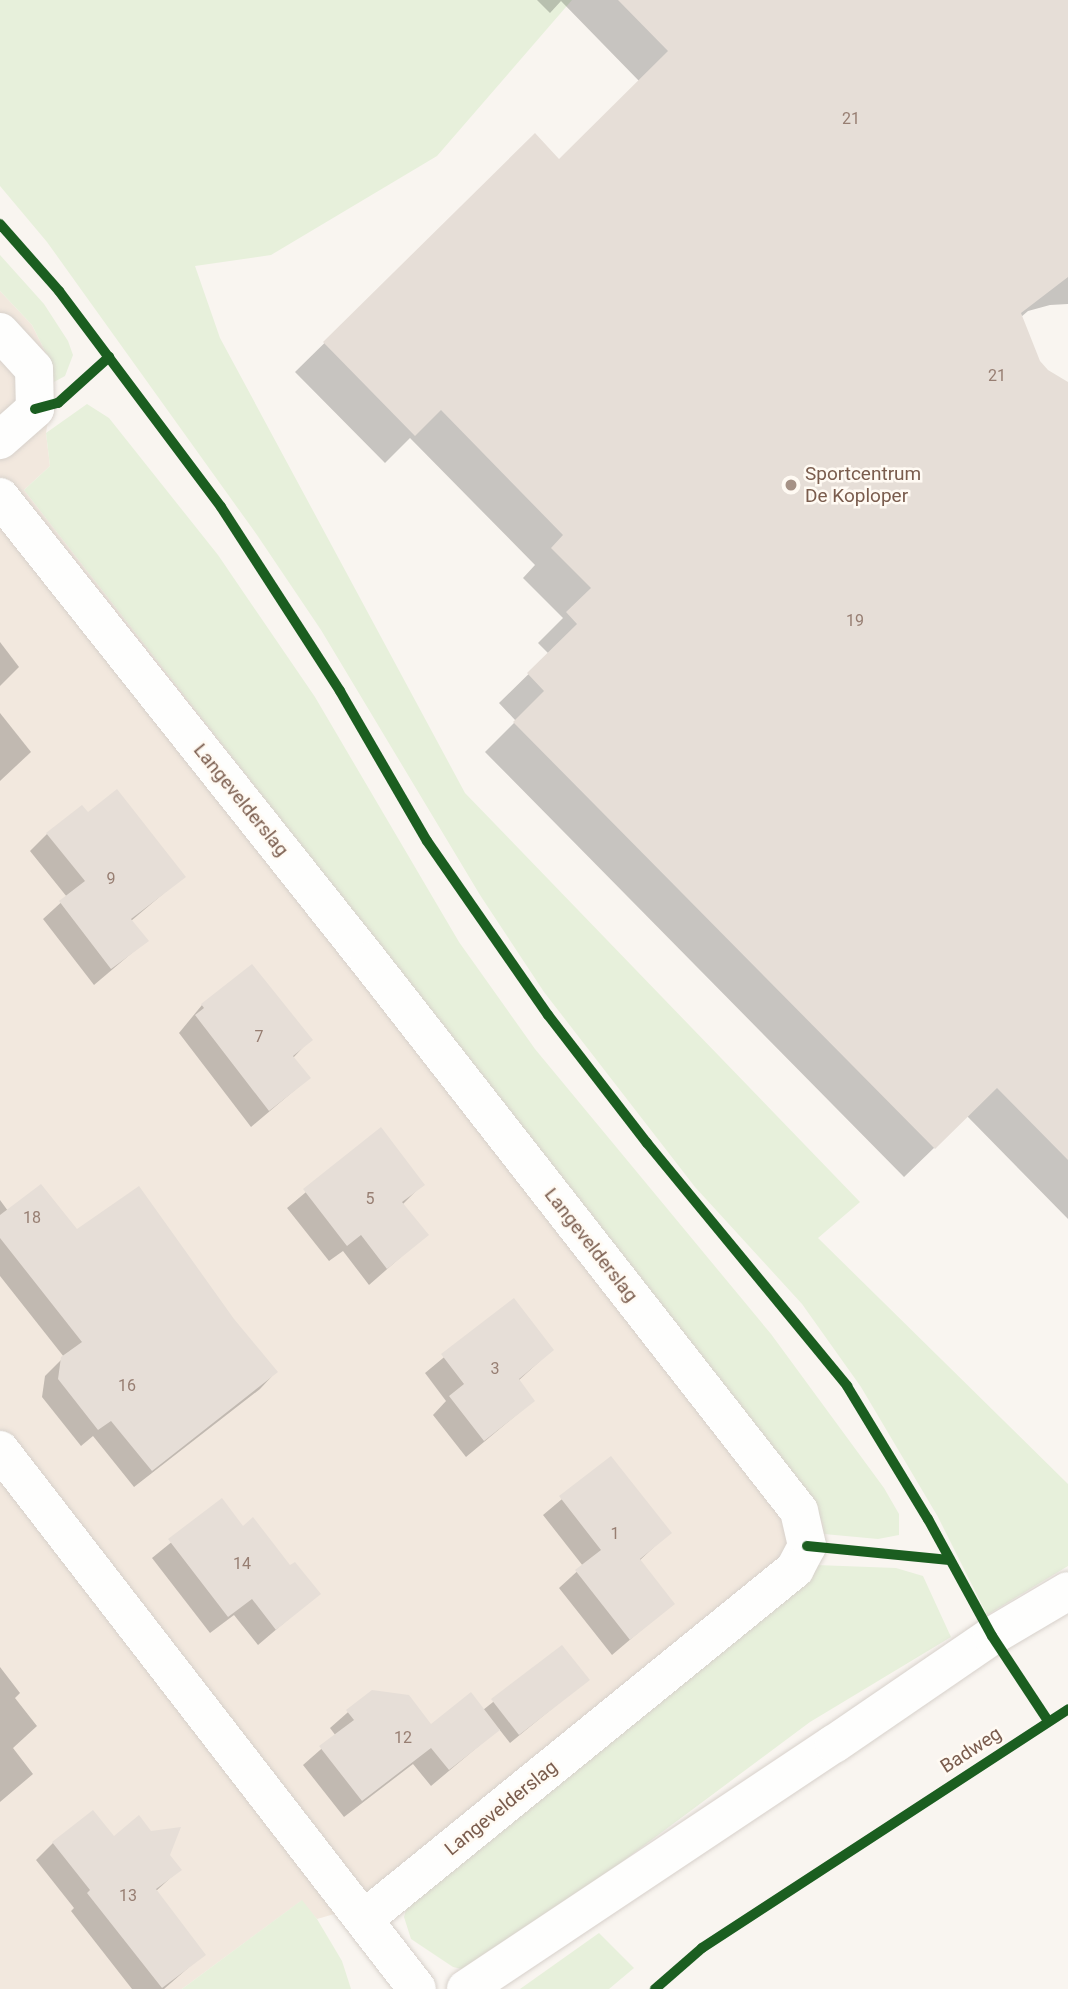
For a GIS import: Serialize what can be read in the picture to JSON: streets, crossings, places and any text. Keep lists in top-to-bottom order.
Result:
{
  "streets": {
    "street": ["Langevelderslag"],
    "cycle path": ["Badweg"]
  },
  "places": ["Sportcentrum De Koploper"],
  "house_numbers": [
    "21",
    "21",
    "19",
    "9",
    "7",
    "5",
    "18",
    "3",
    "16",
    "1",
    "14",
    "12",
    "13"
  ]
}
